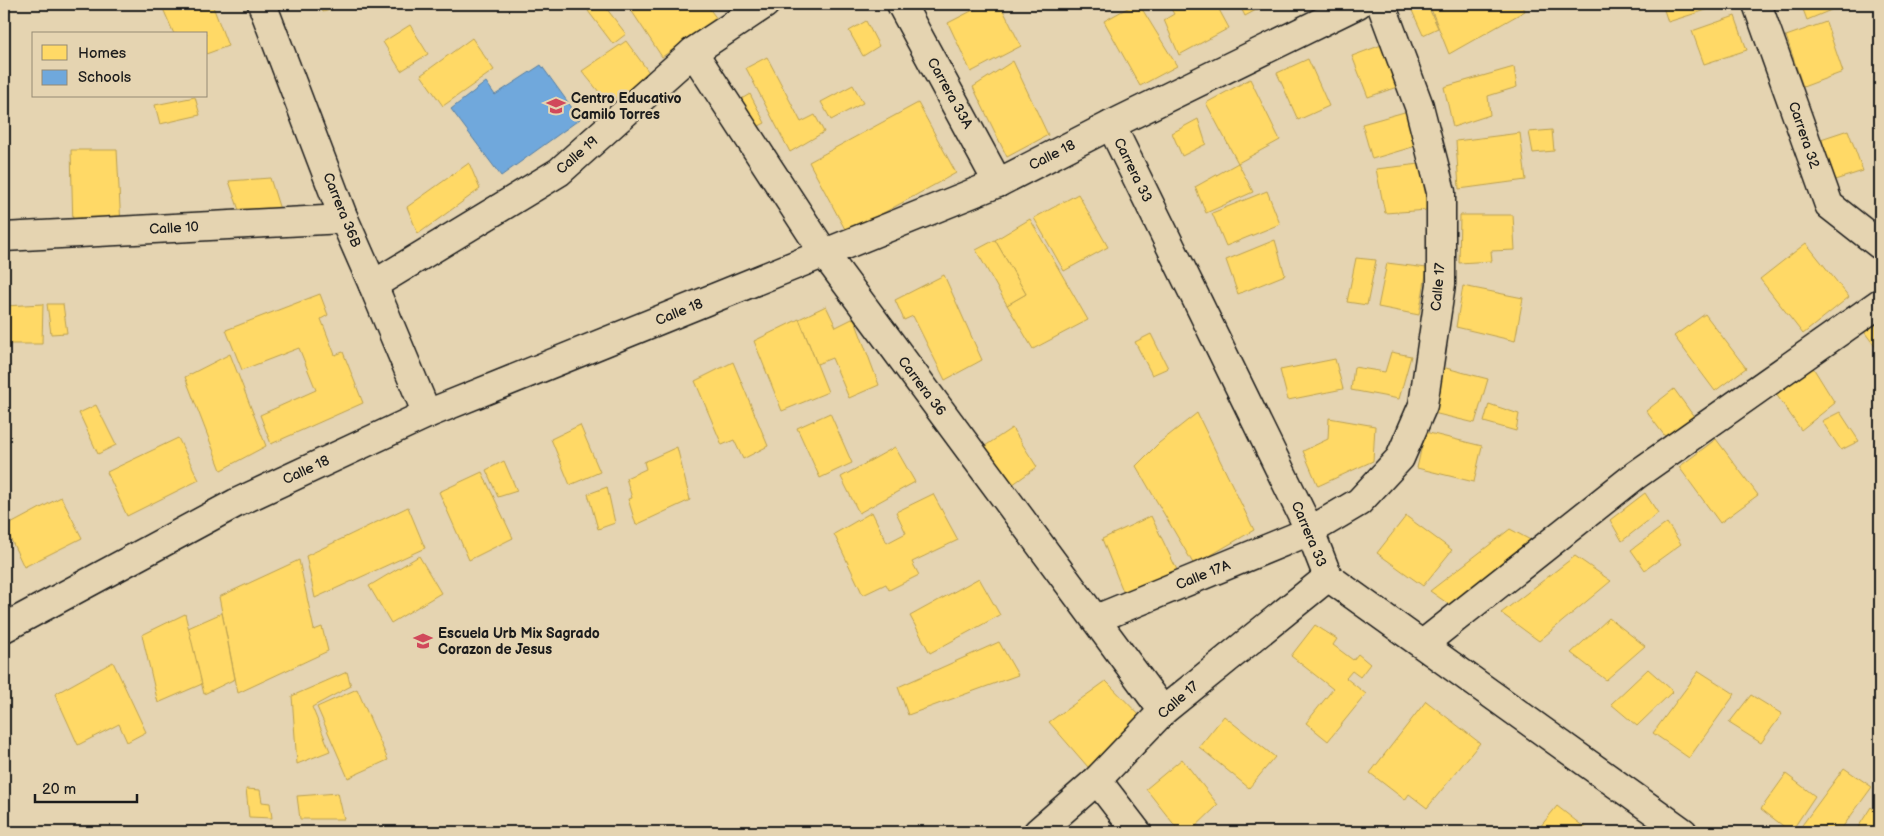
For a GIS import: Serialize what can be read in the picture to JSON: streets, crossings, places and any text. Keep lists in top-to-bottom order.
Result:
{
  "streets": {
    "street": [
      "Carrera 33A",
      "Carrera 32",
      "Calle 19",
      "Calle 18",
      "Carrera 33",
      "Carrera 36B",
      "Calle 10",
      "Calle 17",
      "Carrera 36",
      "Calle 17A"
    ]
  },
  "crossings": [
    ["Carrera 33A", "Calle 18"],
    ["Calle 19", "Carrera 36B"],
    ["Calle 19", "Carrera 36"],
    ["Calle 18", "Carrera 33"],
    ["Calle 18", "Carrera 36B"],
    ["Calle 18", "Carrera 36"],
    ["Carrera 33", "Calle 17"],
    ["Carrera 33", "Calle 17A"],
    ["Carrera 36B", "Calle 10"],
    ["Calle 17", "Carrera 36"],
    ["Calle 17", "Calle 17A"],
    ["Carrera 36", "Calle 17A"]
  ],
  "places": {
    "school or university": ["Centro Educativo Camilo Torres", "Escuela Urb Mix Sagrado Corazon de Jesus"]
  },
  "legend": ["Homes", "Schools"],
  "scale_bar": "20 m"
}
